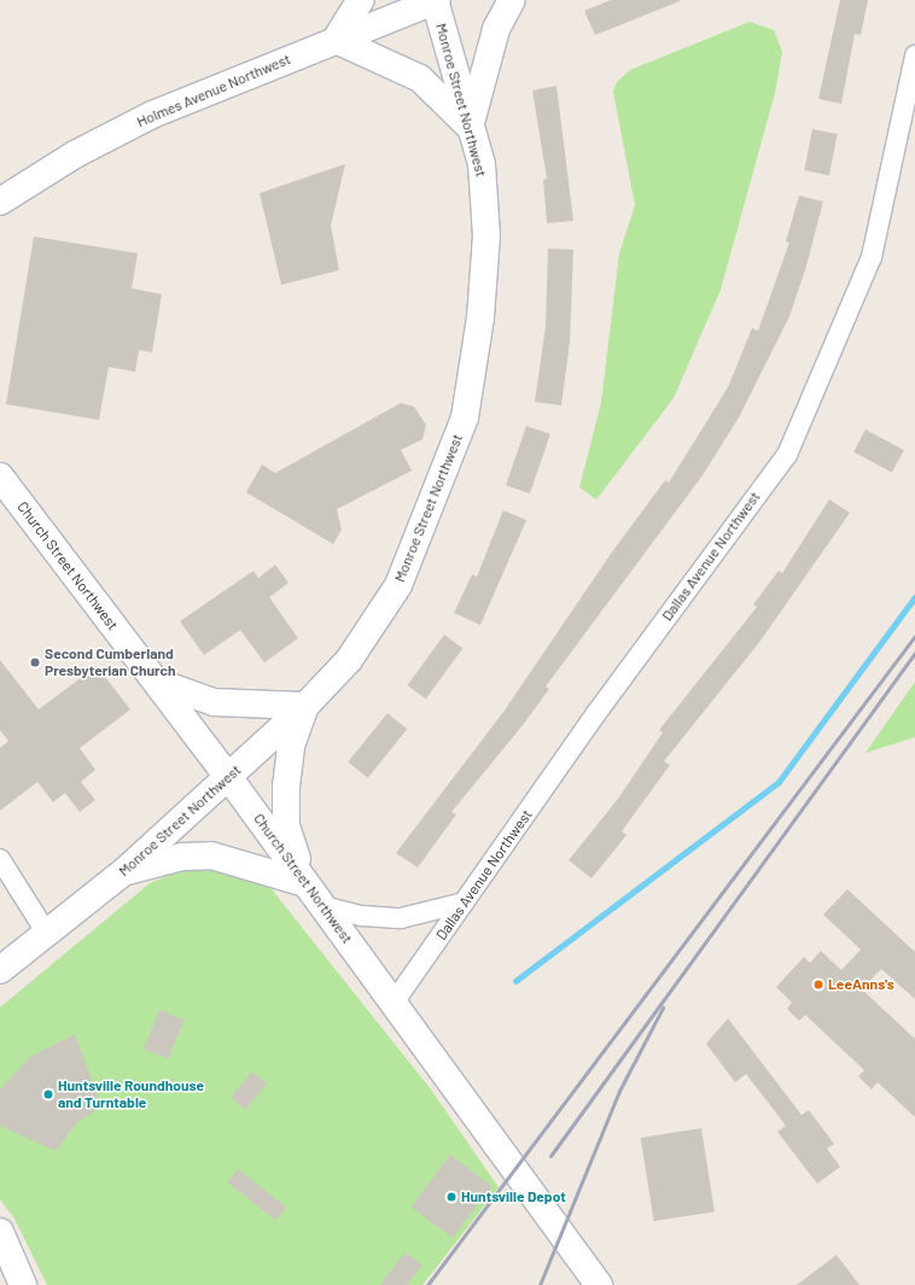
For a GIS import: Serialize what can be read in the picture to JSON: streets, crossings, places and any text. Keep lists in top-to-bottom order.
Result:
{
  "streets": {
    "street": [
      "Holmes Avenue Northwest",
      "Monroe Street Northwest",
      "Dallas Avenue Northwest",
      "Church Street Northwest"
    ]
  },
  "crossings": [
    ["Holmes Avenue Northwest", "Monroe Street Northwest"],
    ["Monroe Street Northwest", "Church Street Northwest"],
    ["Dallas Avenue Northwest", "Church Street Northwest"]
  ],
  "places": [
    "Second Cumberland Presbyterian Church",
    "LeeAnns's",
    "Huntsville Roundhouse and Turntable",
    "Huntsville Depot"
  ]
}
